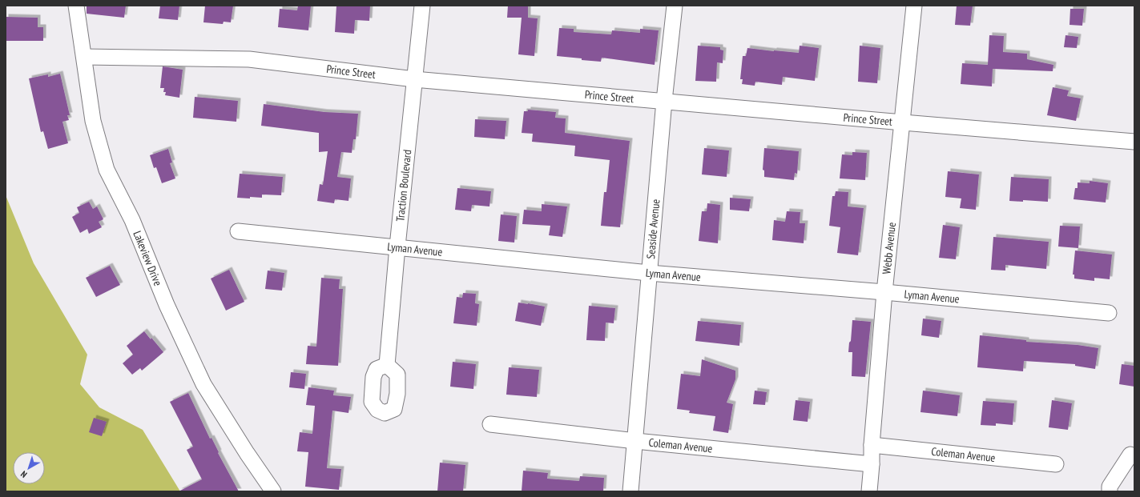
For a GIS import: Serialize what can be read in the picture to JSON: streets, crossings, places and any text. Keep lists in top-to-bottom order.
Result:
{
  "streets": {
    "street": [
      "Prince Street",
      "Traction Boulevard",
      "Seaside Avenue",
      "Lyman Avenue",
      "Webb Avenue",
      "Lakeview Drive",
      "Coleman Avenue"
    ]
  },
  "crossings": [
    ["Prince Street", "Traction Boulevard"],
    ["Prince Street", "Seaside Avenue"],
    ["Prince Street", "Webb Avenue"],
    ["Prince Street", "Lakeview Drive"],
    ["Traction Boulevard", "Lyman Avenue"],
    ["Seaside Avenue", "Lyman Avenue"],
    ["Seaside Avenue", "Coleman Avenue"],
    ["Lyman Avenue", "Webb Avenue"],
    ["Webb Avenue", "Coleman Avenue"]
  ],
  "north": "bottom left"
}
